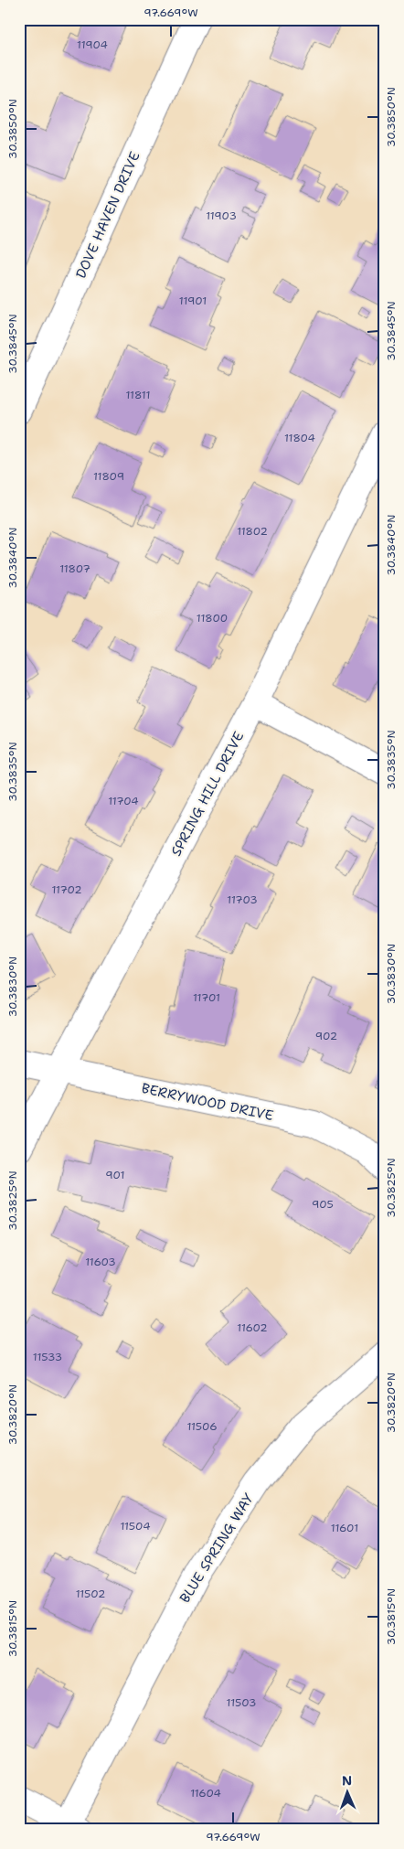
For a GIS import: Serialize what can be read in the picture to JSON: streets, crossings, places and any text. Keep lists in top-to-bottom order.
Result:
{
  "streets": {
    "street": [
      "DOVE HAVEN DRIVE",
      "SPRING HILL DRIVE",
      "BERRYWOOD DRIVE",
      "BLUE SPRING WAY"
    ]
  },
  "crossings": [
    ["SPRING HILL DRIVE", "BERRYWOOD DRIVE"]
  ],
  "house_numbers": [
    "11904",
    "11903",
    "11901",
    "11811",
    "11804",
    "11809",
    "11802",
    "11807",
    "11800",
    "11704",
    "11702",
    "11703",
    "11701",
    "902",
    "901",
    "905",
    "11603",
    "11602",
    "11533",
    "11506",
    "11504",
    "11601",
    "11502",
    "11503",
    "11604"
  ],
  "north": "top",
  "coordinates": [
    "97.669°W",
    "30.3850°N",
    "30.3845°N",
    "30.3840°N",
    "30.3835°N",
    "30.3830°N",
    "30.3825°N",
    "30.3820°N",
    "30.3815°N"
  ]
}
